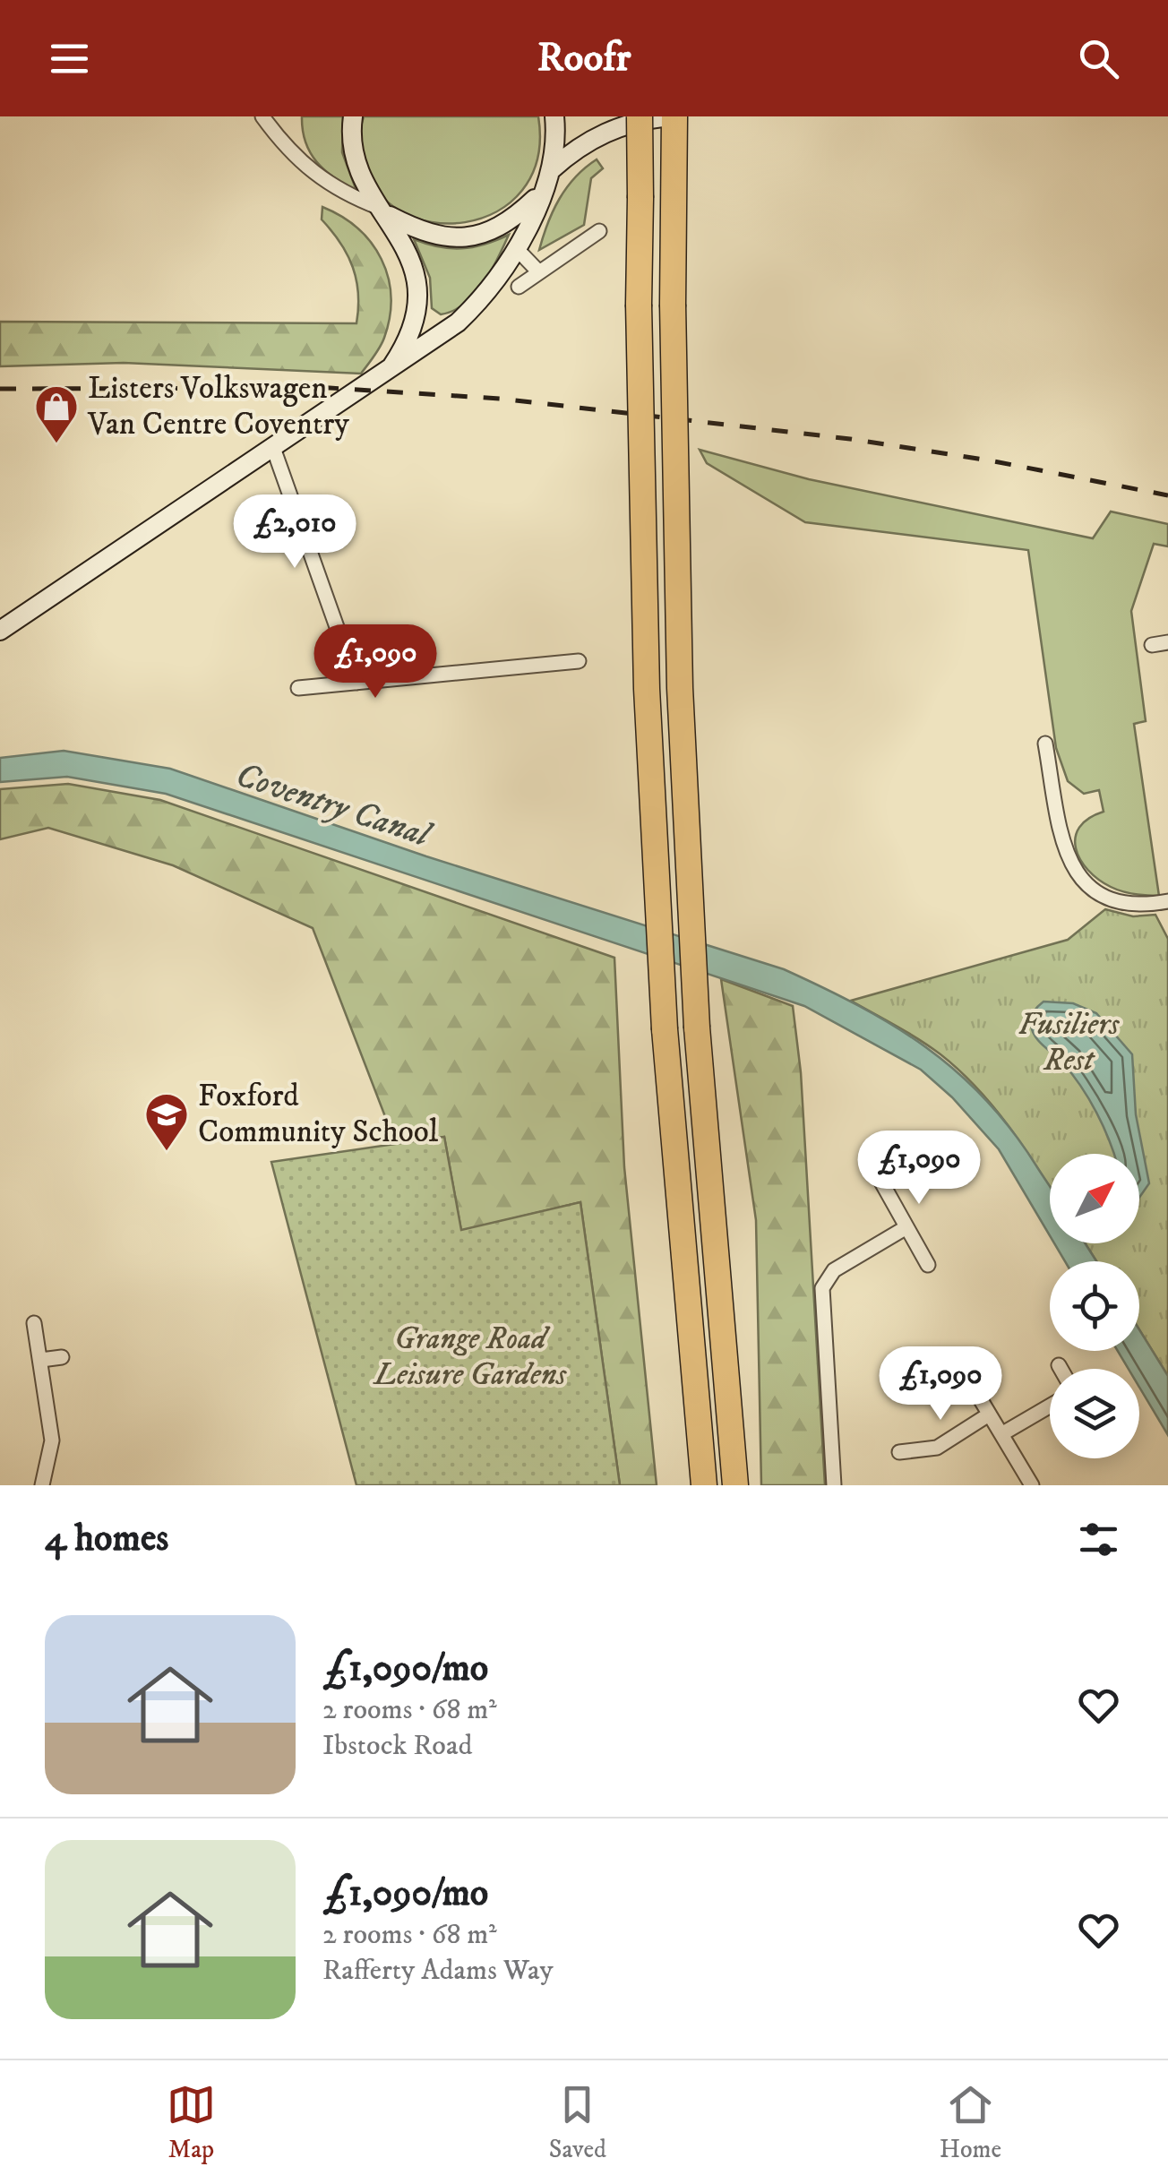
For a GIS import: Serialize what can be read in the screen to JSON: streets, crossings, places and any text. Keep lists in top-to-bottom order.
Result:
{
  "water": ["Coventry Canal"],
  "parks": ["Fusiliers Rest", "Grange Road Leisure Gardens"],
  "places": {
    "shop": ["Listers Volkswagen Van Centre Coventry"],
    "school or university": ["Foxford Community School"]
  },
  "north": "top right",
  "page": {
    "header": "Roofr",
    "price": [
      "£2,010",
      "£1,090",
      "£1,090",
      "£1,090"
    ],
    "heading": "4 homes",
    "list": [
      {
        "name": "£1,090/mo",
        "note": "2 rooms · 68 m² · Ibstock Road"
      },
      {
        "name": "£1,090/mo",
        "note": "2 rooms · 68 m² · Rafferty Adams Way"
      }
    ],
    "tabs": ["Map", "Saved", "Home"]
  }
}
